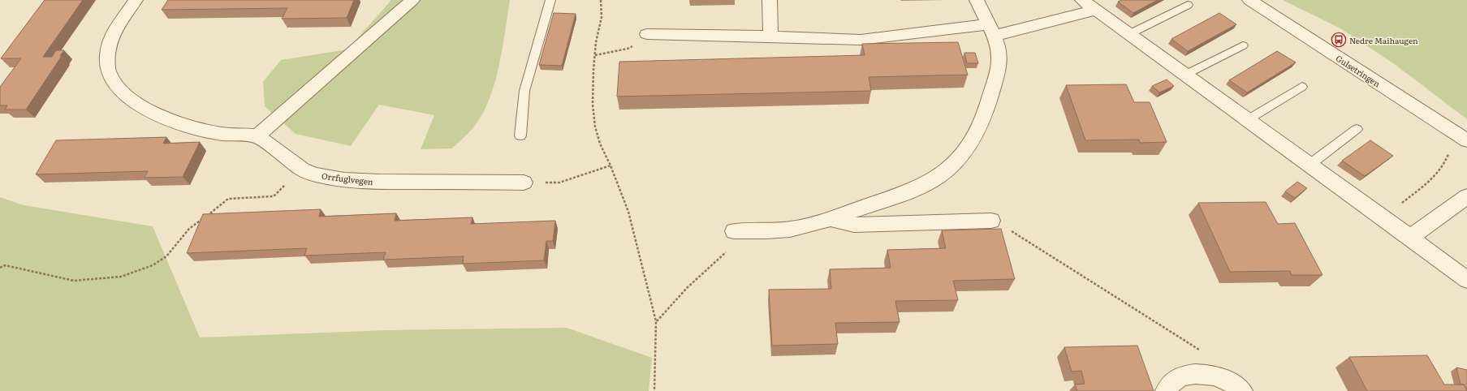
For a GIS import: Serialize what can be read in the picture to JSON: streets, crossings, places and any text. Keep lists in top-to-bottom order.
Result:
{
  "streets": {
    "street": ["Gulsetringen", "Orrfuglvegen"]
  },
  "places": {
    "bus stop": ["Nedre Maihaugen"]
  }
}
